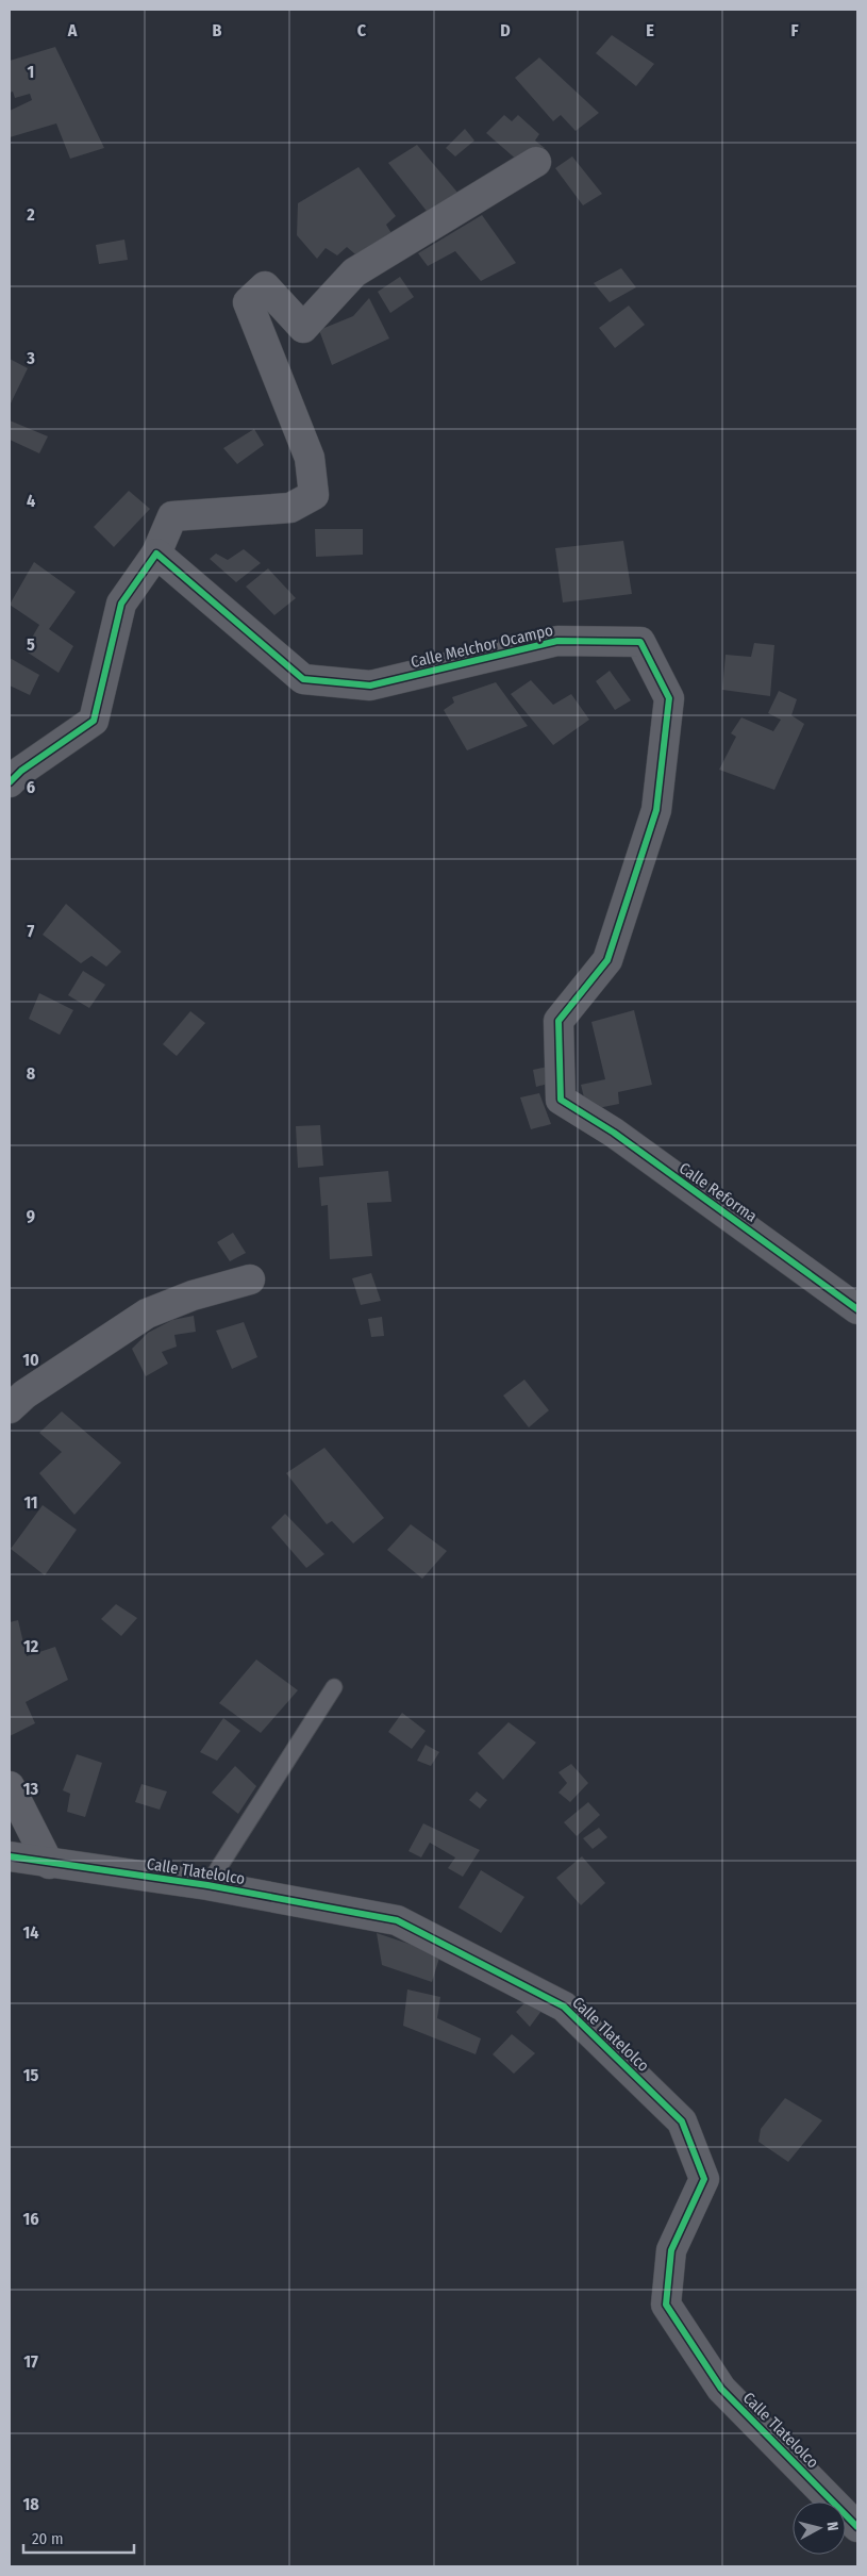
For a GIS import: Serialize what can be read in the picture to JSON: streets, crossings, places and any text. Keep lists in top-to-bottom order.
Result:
{
  "streets": {
    "street": ["Calle Melchor Ocampo", "Calle Reforma", "Calle Tlatelolco"]
  },
  "crossings": [
    ["Calle Melchor Ocampo", "Calle Reforma"]
  ],
  "scale_bar": "20 m",
  "north": "right",
  "grid": {
    "columns": [
      "A",
      "B",
      "C",
      "D",
      "E",
      "F"
    ],
    "rows": [
      "1",
      "2",
      "3",
      "4",
      "5",
      "6",
      "7",
      "8",
      "9",
      "10",
      "11",
      "12",
      "13",
      "14",
      "15",
      "16",
      "17",
      "18"
    ]
  }
}
